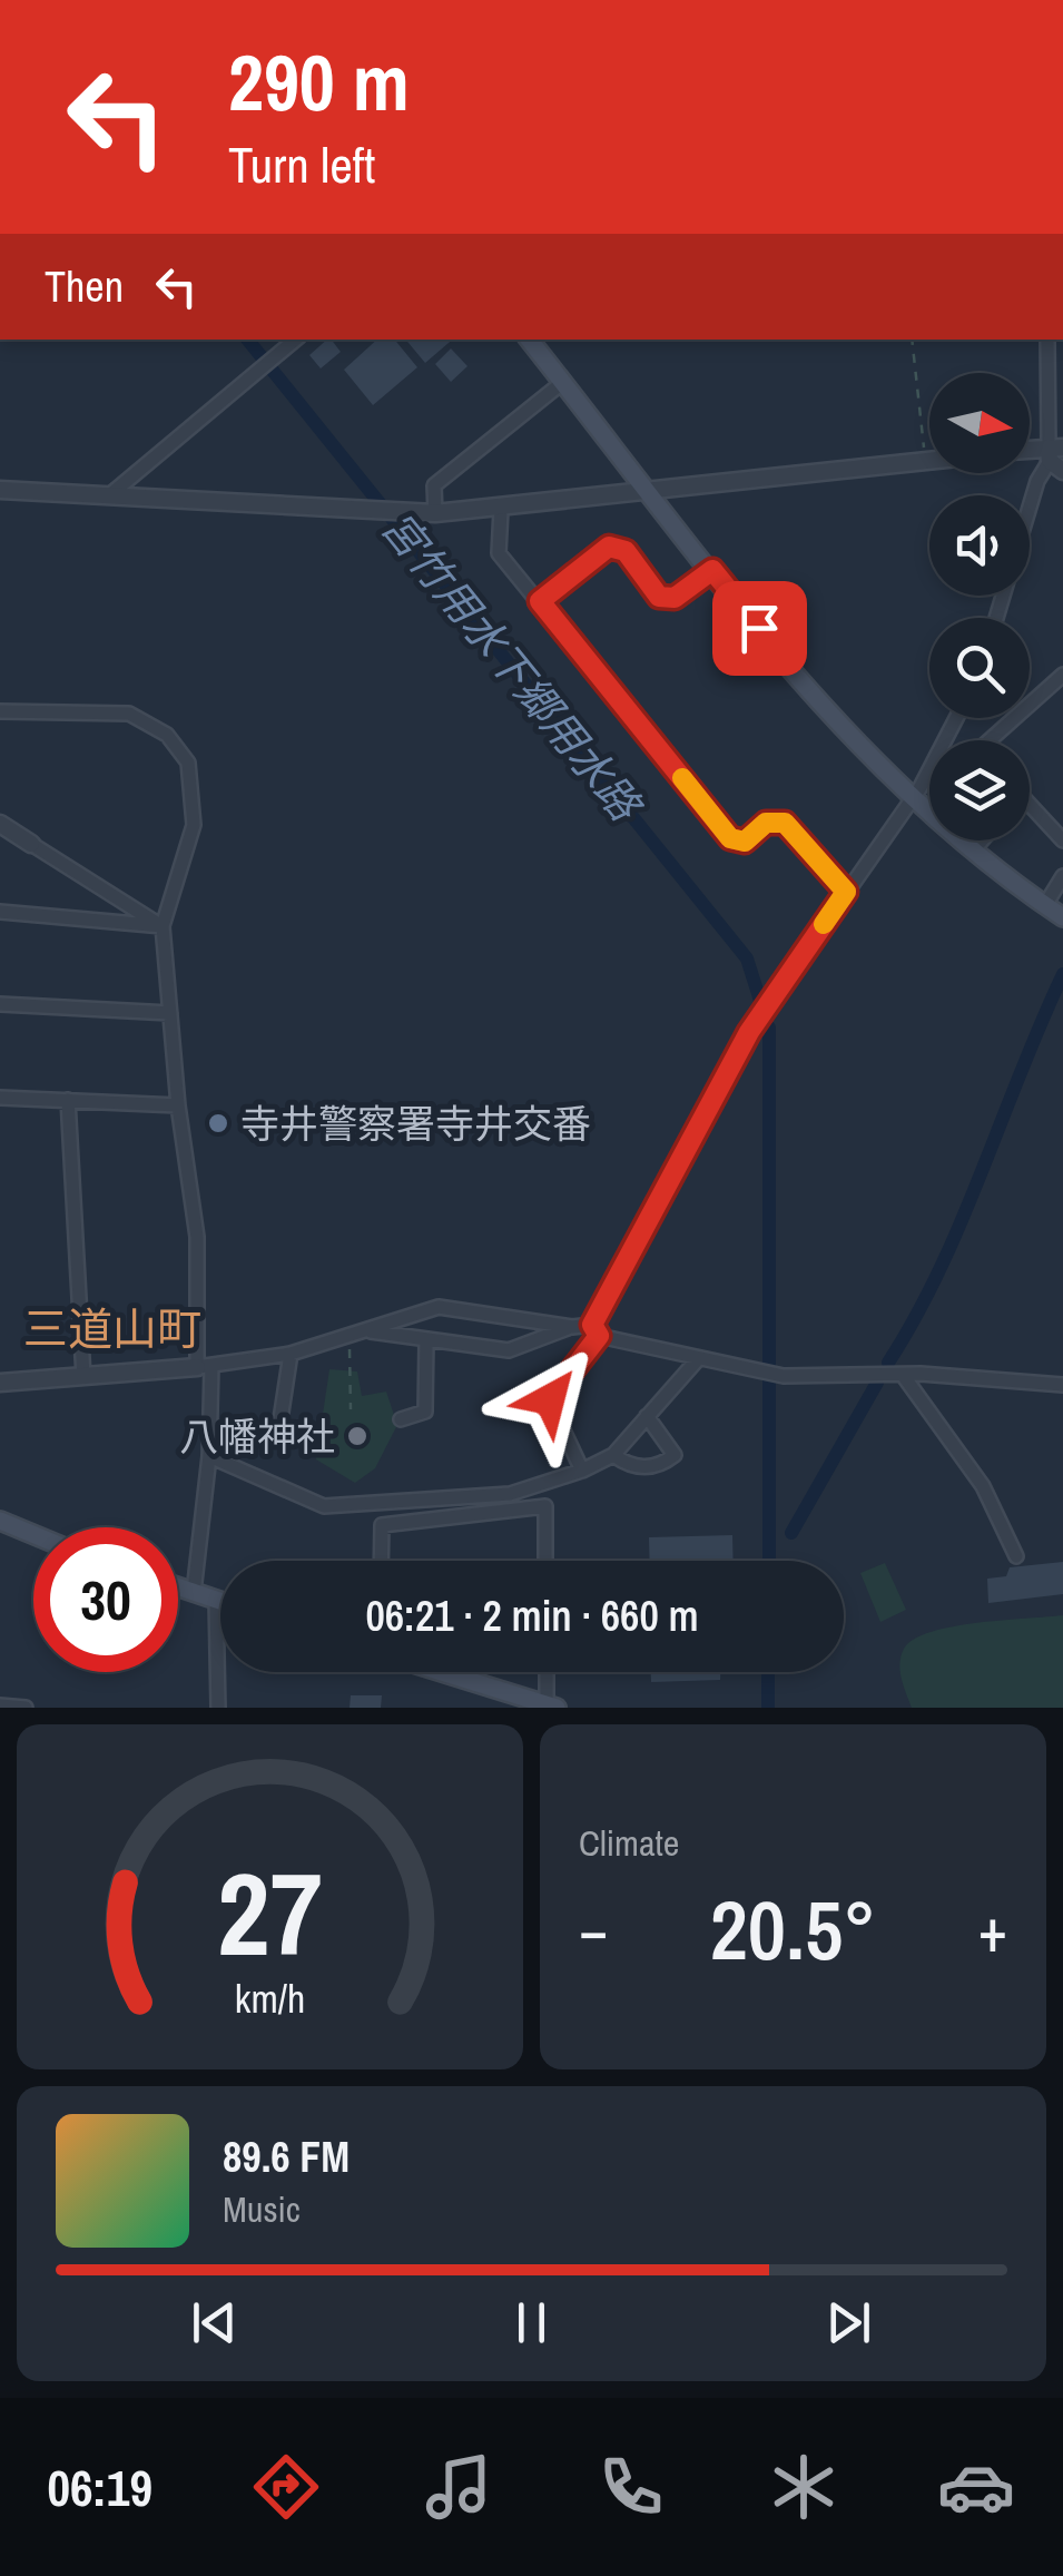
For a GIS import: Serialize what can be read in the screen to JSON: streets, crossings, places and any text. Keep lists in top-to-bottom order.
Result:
{
  "districts": ["三道山町"],
  "water": ["宮竹用水下郷用水路"],
  "places": ["寺井警察署寺井交番", "八幡神社"],
  "north": "right",
  "page": {
    "turn": ["290 m", "Turn left"],
    "then": "Then",
    "limit": "30",
    "trip": "06:21 · 2 min · 660 m",
    "tile": "Climate",
    "heat": ["−", "20.5°", "+"],
    "song": ["89.6 FM", "Music"],
    "tabs": "06:19",
    "gauge": ["27", "km/h"]
  }
}
